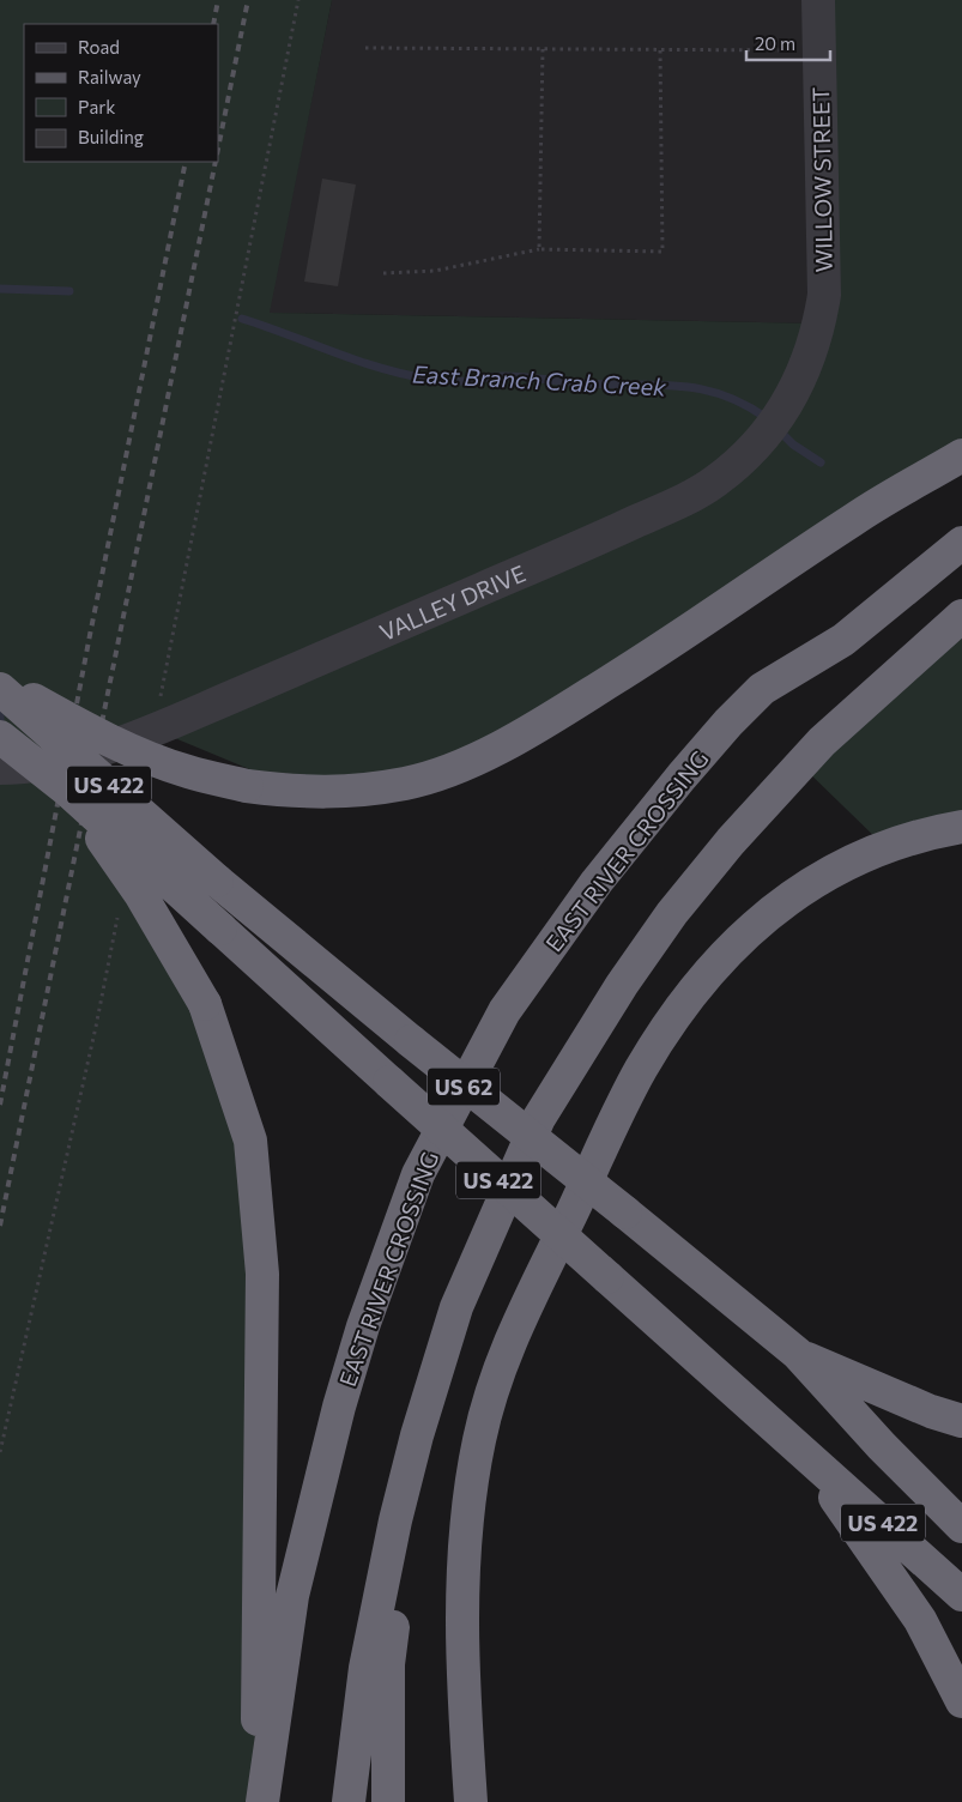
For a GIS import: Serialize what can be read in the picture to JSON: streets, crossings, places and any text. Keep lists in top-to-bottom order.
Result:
{
  "streets": {
    "highway": ["US 422", "EAST RIVER CROSSING", "US 62"],
    "street": ["WILLOW STREET", "VALLEY DRIVE"]
  },
  "crossings": [
    ["WILLOW STREET", "VALLEY DRIVE"]
  ],
  "water": ["East Branch Crab Creek"],
  "legend": [
    "Road",
    "Railway",
    "Park",
    "Building"
  ],
  "scale_bar": "20 m"
}
